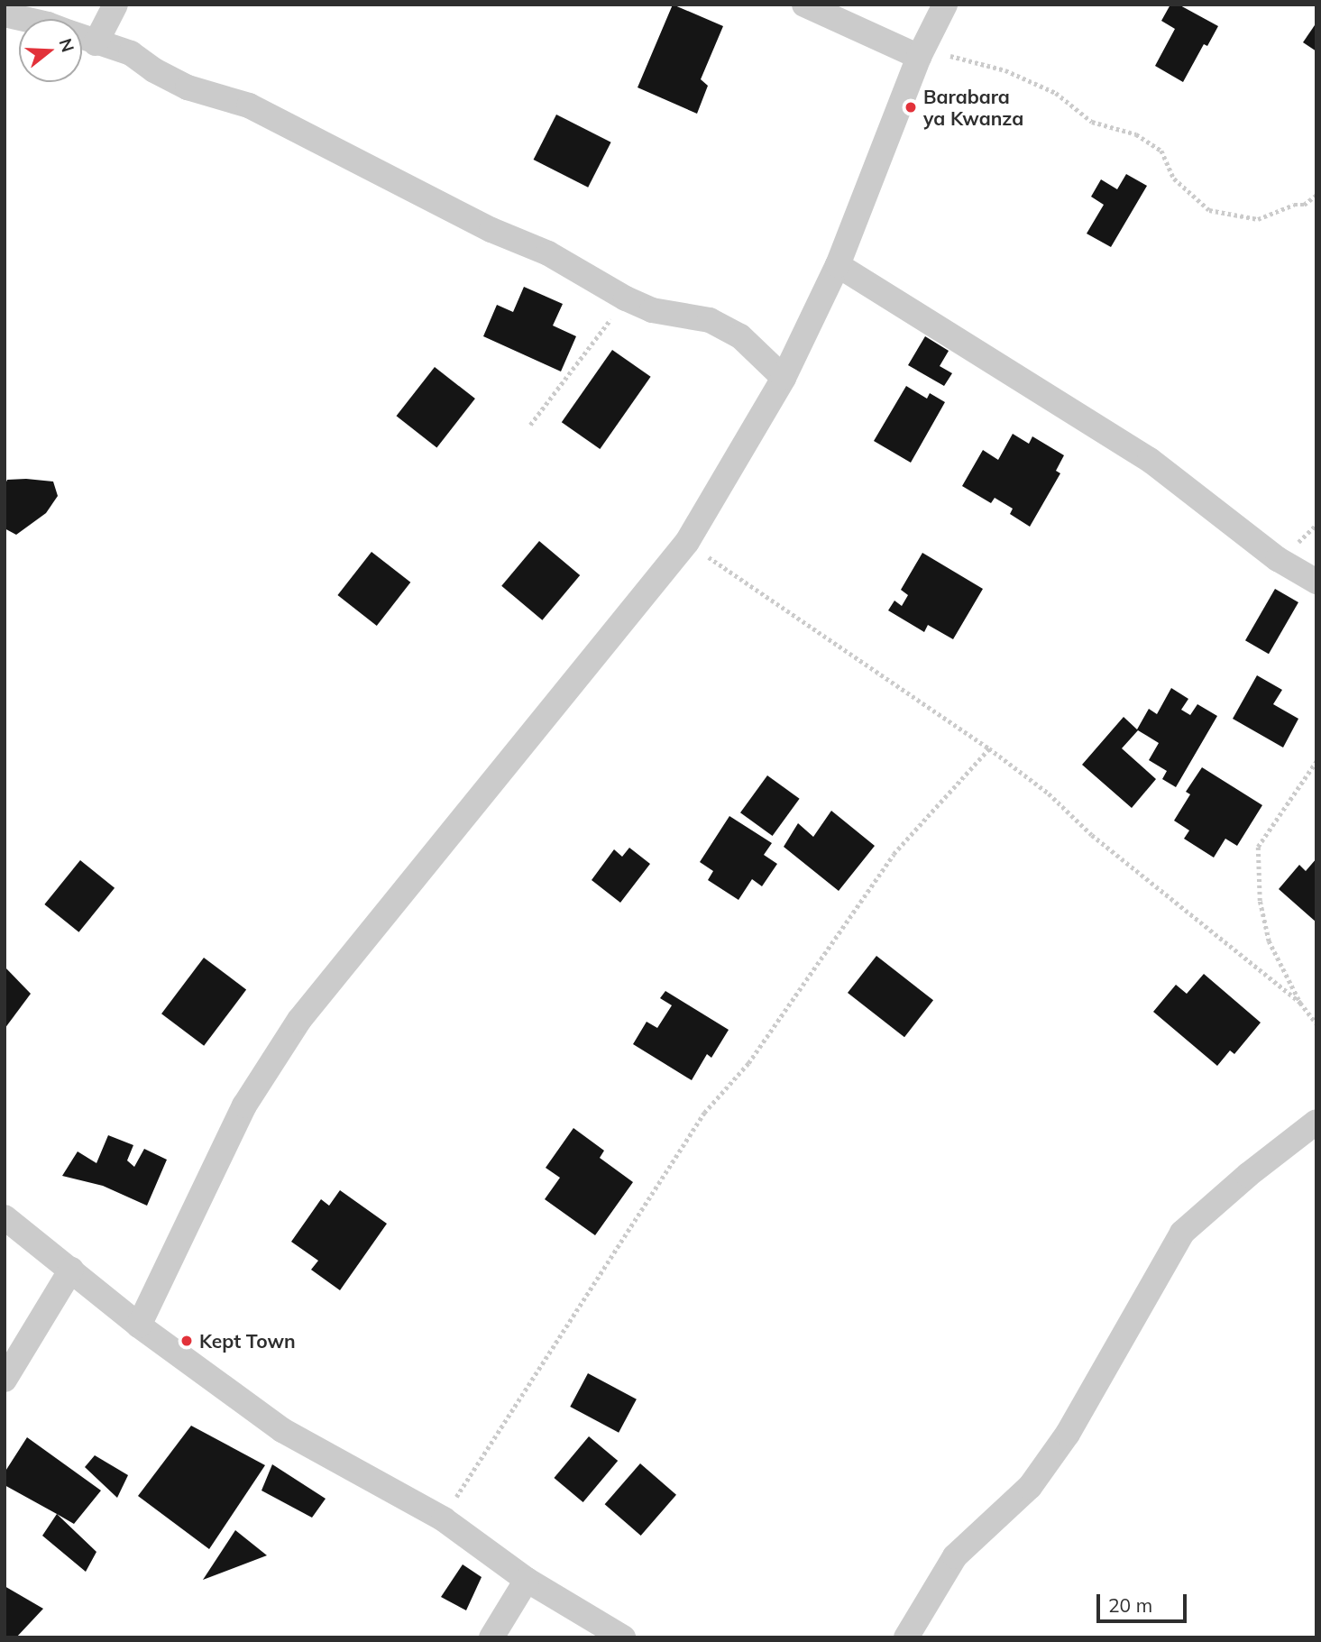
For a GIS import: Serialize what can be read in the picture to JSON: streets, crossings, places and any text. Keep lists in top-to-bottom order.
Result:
{
  "places": ["Barabara ya Kwanza", "Kept Town"],
  "scale_bar": "20 m",
  "north": "right"
}
